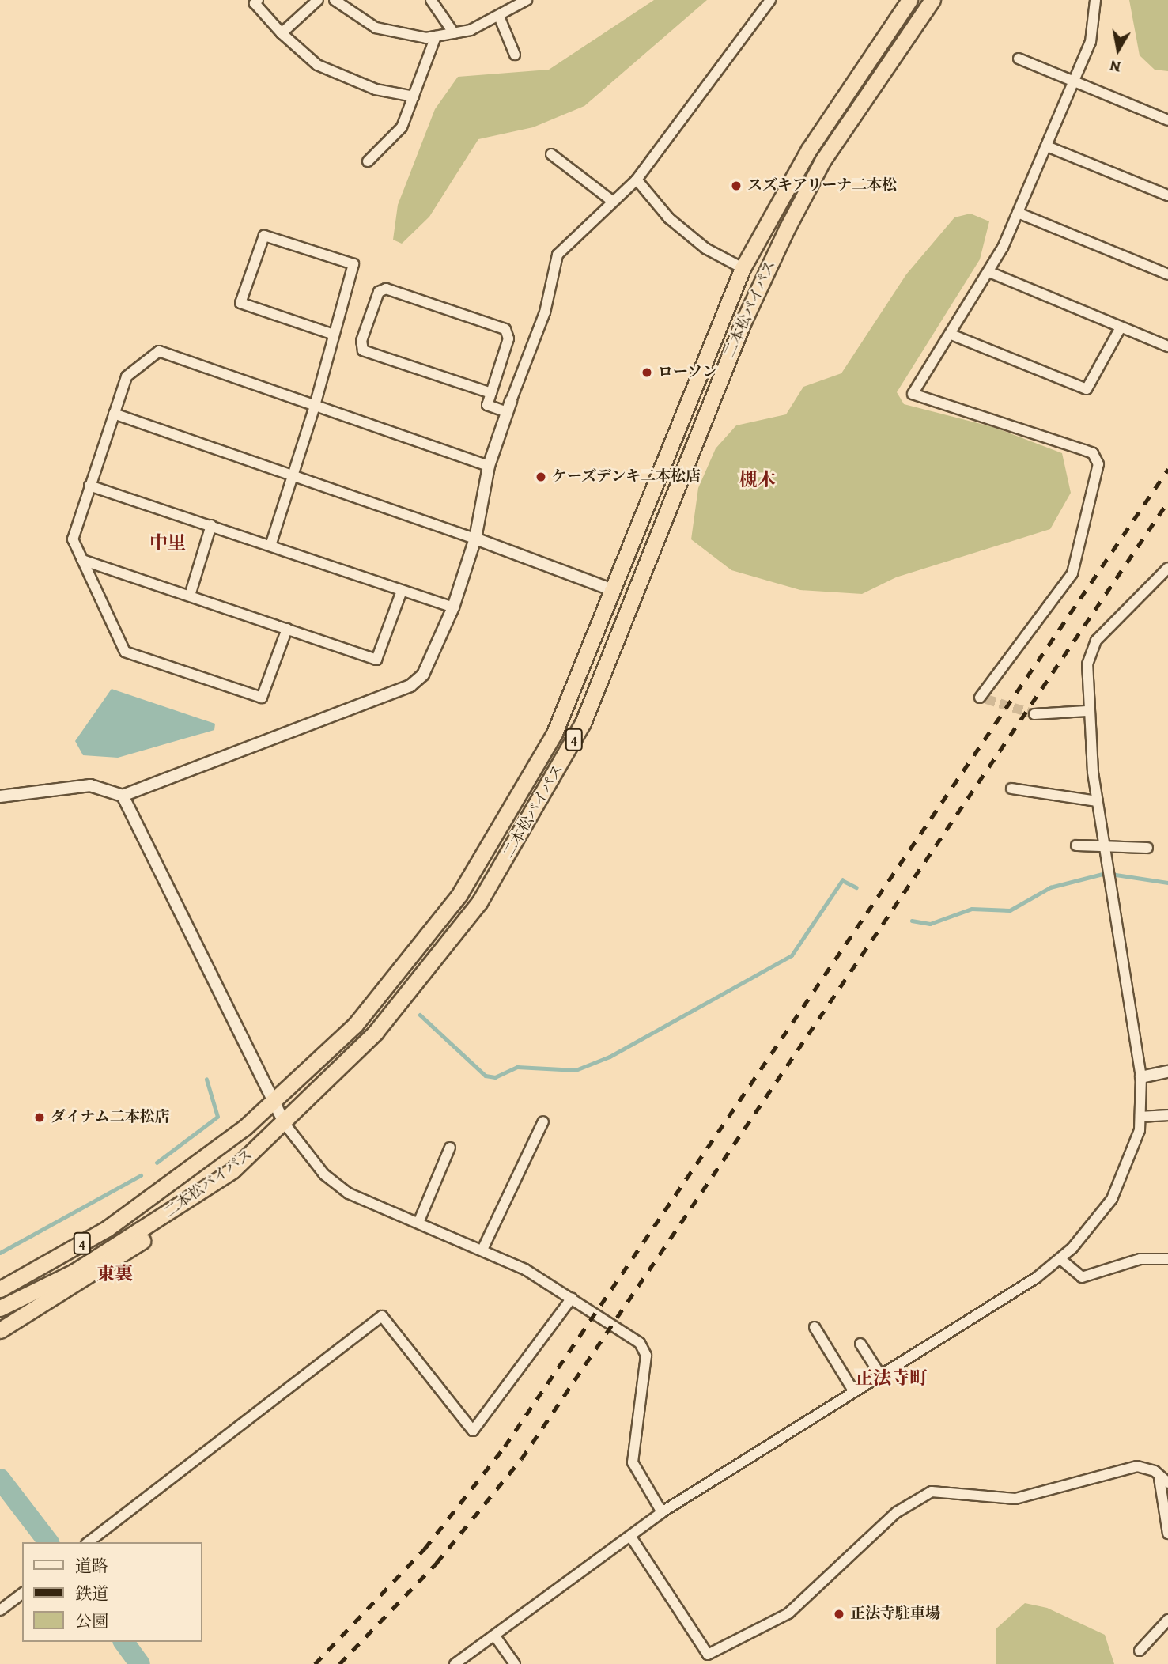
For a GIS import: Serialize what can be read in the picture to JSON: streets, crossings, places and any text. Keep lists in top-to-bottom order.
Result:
{
  "streets": {
    "highway": ["二本松バイパス", "4"]
  },
  "districts": [
    "槻木",
    "中里",
    "東裏",
    "正法寺町"
  ],
  "places": [
    "スズキアリーナ二本松",
    "ローソン",
    "ケーズデンキ二本松店",
    "ダイナム二本松店",
    "正法寺駐車場"
  ],
  "legend": ["道路", "鉄道", "公園"],
  "north": "bottom"
}
